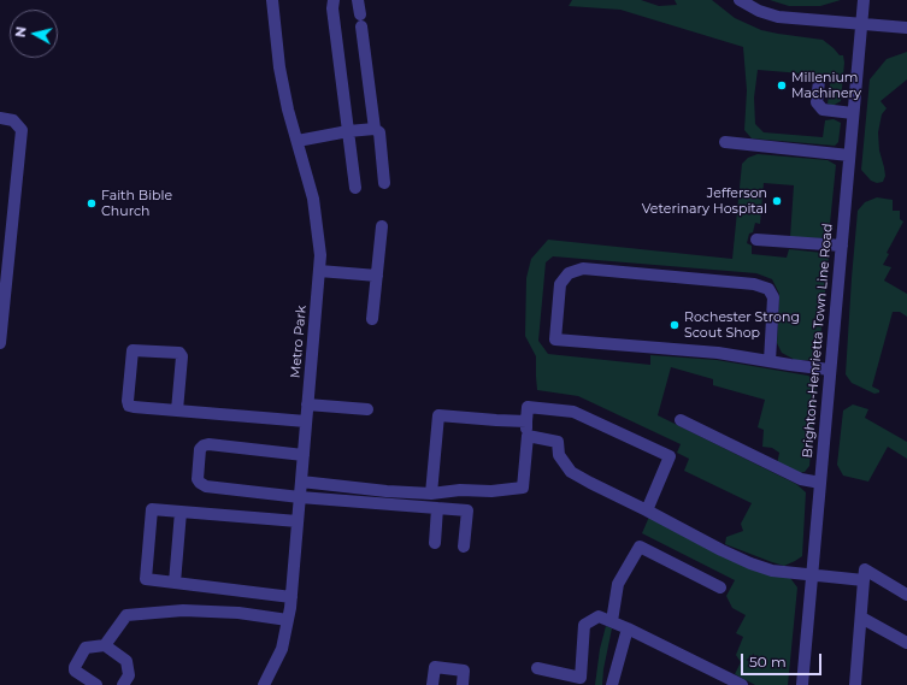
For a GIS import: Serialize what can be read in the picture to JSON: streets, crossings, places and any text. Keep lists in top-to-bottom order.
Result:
{
  "streets": {
    "street": ["Brighton-Henrietta Town Line Road", "Metro Park"]
  },
  "places": [
    "Millenium Machinery",
    "Jefferson Veterinary Hospital",
    "Faith Bible Church",
    "Rochester Strong Scout Shop"
  ],
  "scale_bar": "50 m",
  "north": "left"
}
